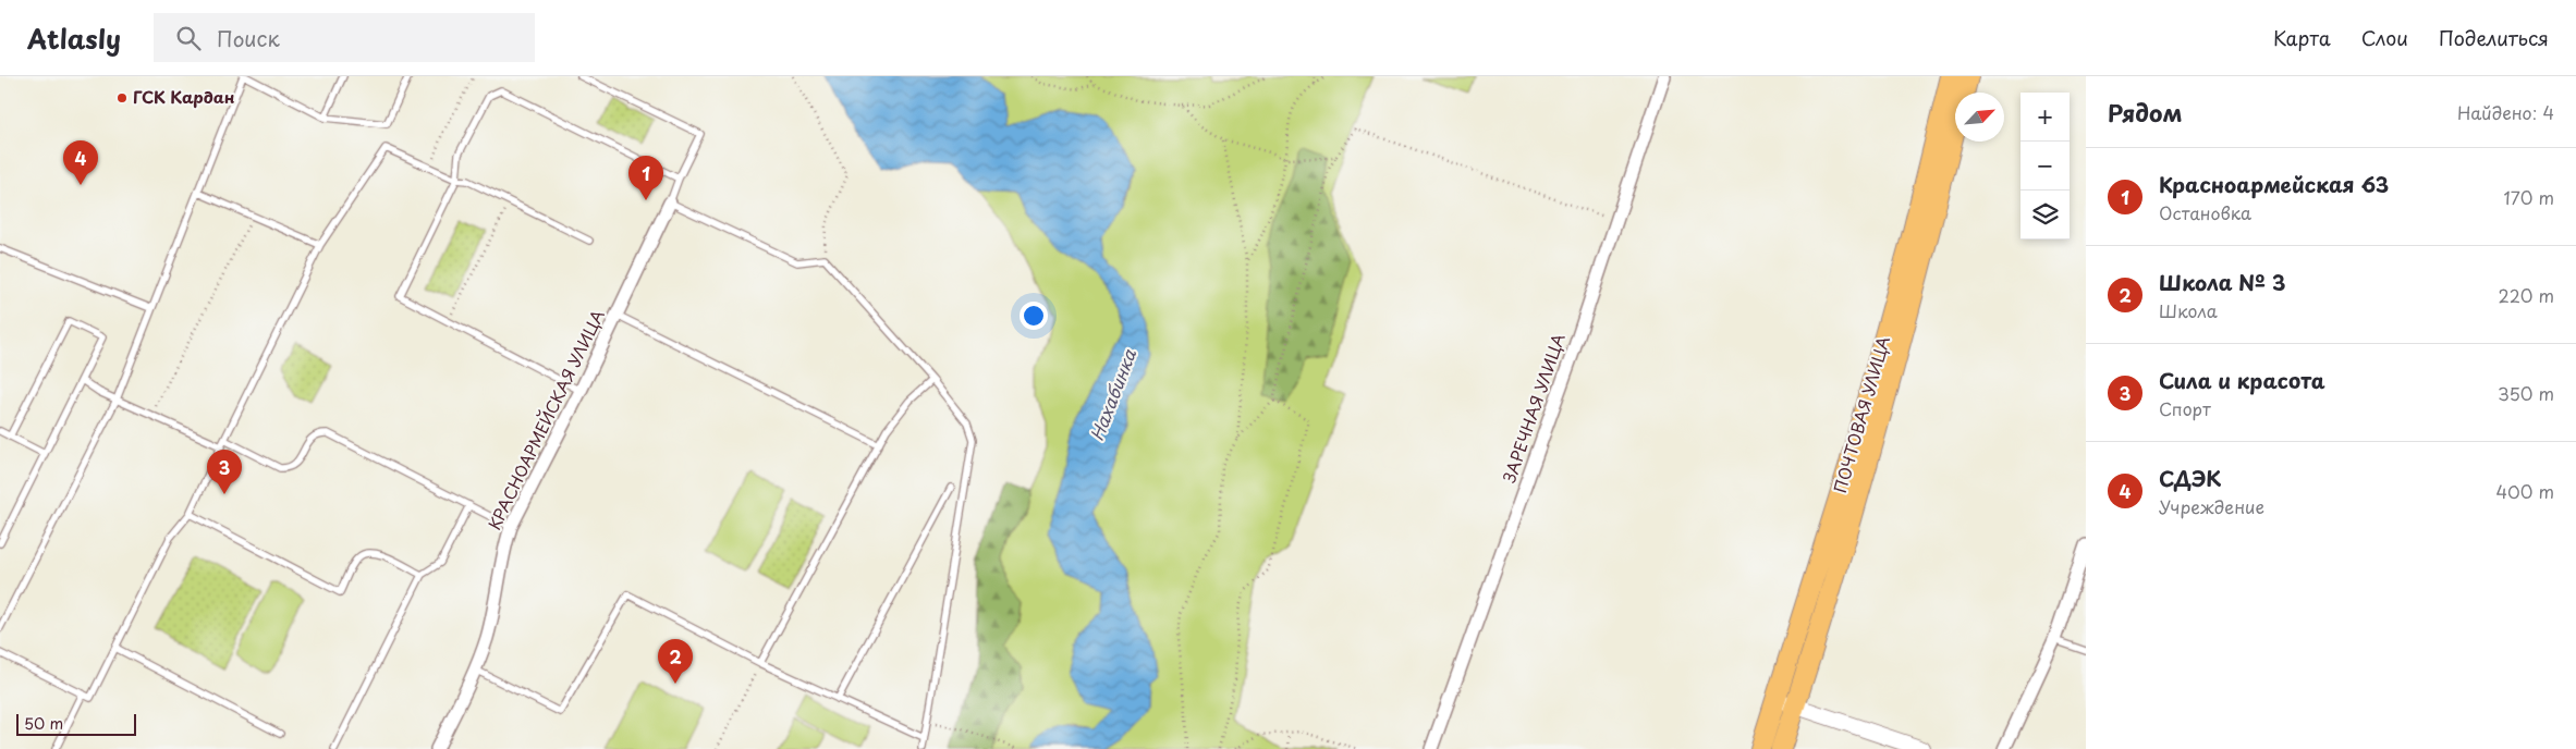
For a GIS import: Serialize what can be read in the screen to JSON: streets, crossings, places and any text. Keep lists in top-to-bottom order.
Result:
{
  "streets": {
    "main road": ["ПОЧТОВАЯ УЛИЦА"],
    "street": ["ЗАРЕЧНАЯ УЛИЦА", "КРАСНОАРМЕЙСКАЯ УЛИЦА"]
  },
  "water": ["Нахабинка"],
  "places": ["ГСК Кардан"],
  "scale_bar": "50 m",
  "north": "top right",
  "page": {
    "header": "Atlasly",
    "search": "Поиск",
    "nav": ["Карта", "Слои", "Поделиться"],
    "heading": ["Рядом", "Найдено: 4"],
    "map_buttons": ["+", "−"],
    "pins": [
      "4",
      "1",
      "3",
      "2"
    ],
    "list": [
      {
        "mark": "1",
        "name": "Красноармейская 63",
        "note": "Остановка",
        "value": "170 m"
      },
      {
        "mark": "2",
        "name": "Школа № 3",
        "note": "Школа",
        "value": "220 m"
      },
      {
        "mark": "3",
        "name": "Сила и красота",
        "note": "Спорт",
        "value": "350 m"
      },
      {
        "mark": "4",
        "name": "СДЭК",
        "note": "Учреждение",
        "value": "400 m"
      }
    ],
    "scale": "50 m"
  }
}
